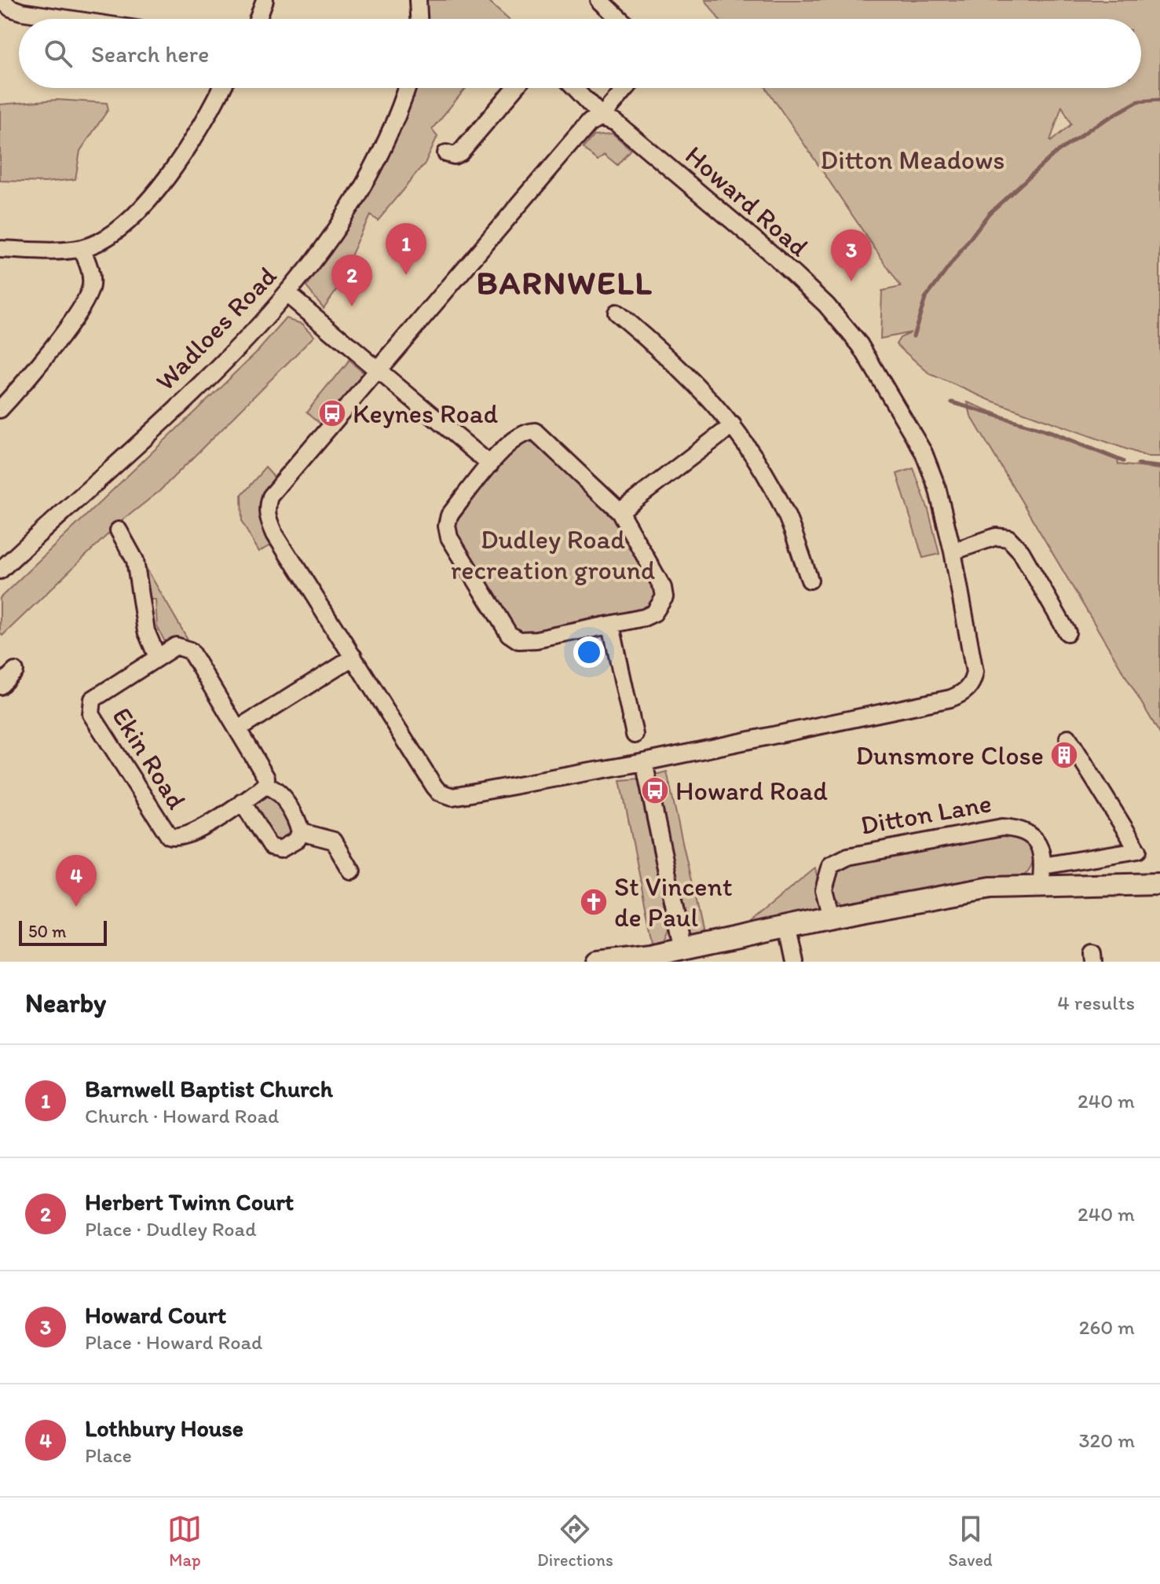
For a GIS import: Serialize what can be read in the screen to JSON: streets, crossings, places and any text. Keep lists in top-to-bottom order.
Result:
{
  "streets": {
    "street": [
      "Howard Road",
      "Wadloes Road",
      "Ekin Road",
      "Ditton Lane"
    ]
  },
  "districts": ["BARNWELL"],
  "parks": ["Ditton Meadows", "Dudley Road recreation ground"],
  "places": {
    "bus stop": ["Keynes Road", "Howard Road"],
    "building": ["Dunsmore Close"],
    "church": ["St Vincent de Paul"]
  },
  "scale_bar": "50 m",
  "page": {
    "search": "Search here",
    "pins": [
      "1",
      "3",
      "2",
      "4"
    ],
    "scale": "50 m",
    "heading": ["Nearby", "4 results"],
    "list": [
      {
        "mark": "1",
        "name": "Barnwell Baptist Church",
        "note": "Church · Howard Road",
        "value": "240 m"
      },
      {
        "mark": "2",
        "name": "Herbert Twinn Court",
        "note": "Place · Dudley Road",
        "value": "240 m"
      },
      {
        "mark": "3",
        "name": "Howard Court",
        "note": "Place · Howard Road",
        "value": "260 m"
      },
      {
        "mark": "4",
        "name": "Lothbury House",
        "note": "Place",
        "value": "320 m"
      }
    ],
    "nav": ["Map", "Directions", "Saved"]
  }
}
